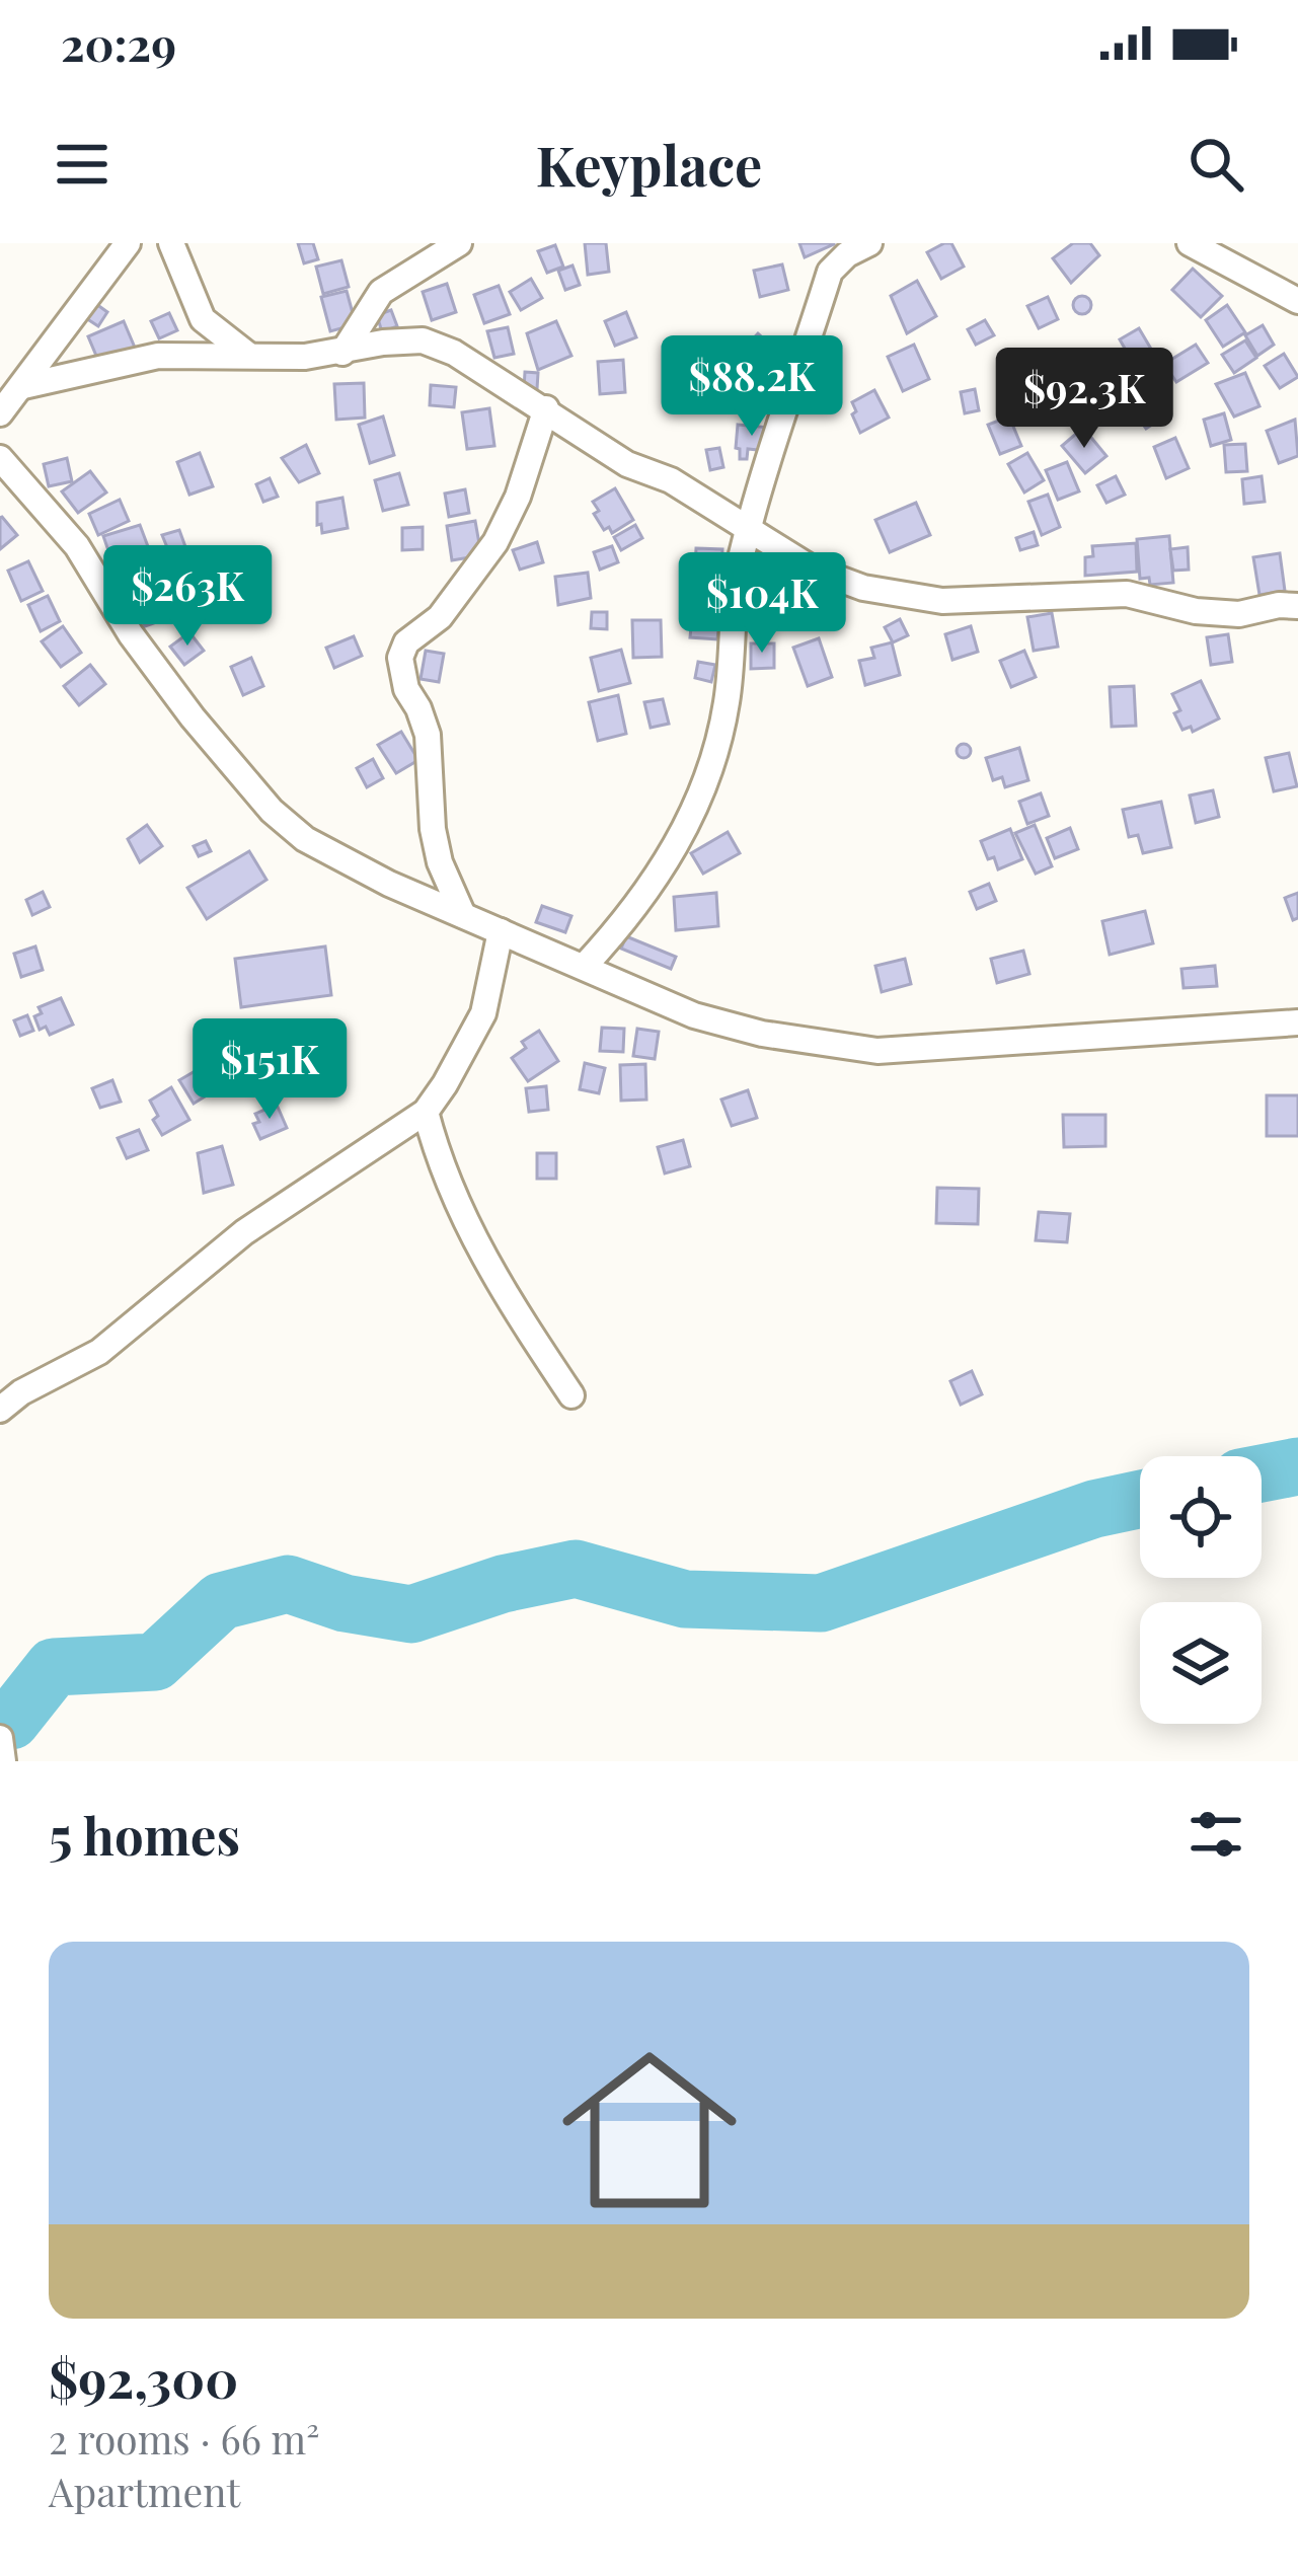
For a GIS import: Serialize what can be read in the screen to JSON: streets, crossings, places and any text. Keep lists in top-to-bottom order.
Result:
{
  "page": {
    "status": "20:29",
    "header": "Keyplace",
    "price": [
      "$88.2K",
      "$92.3K",
      "$263K",
      "$104K",
      "$151K"
    ],
    "heading": "5 homes",
    "list": [
      {
        "name": "$92,300",
        "note": "2 rooms · 66 m² · Apartment"
      }
    ]
  }
}
